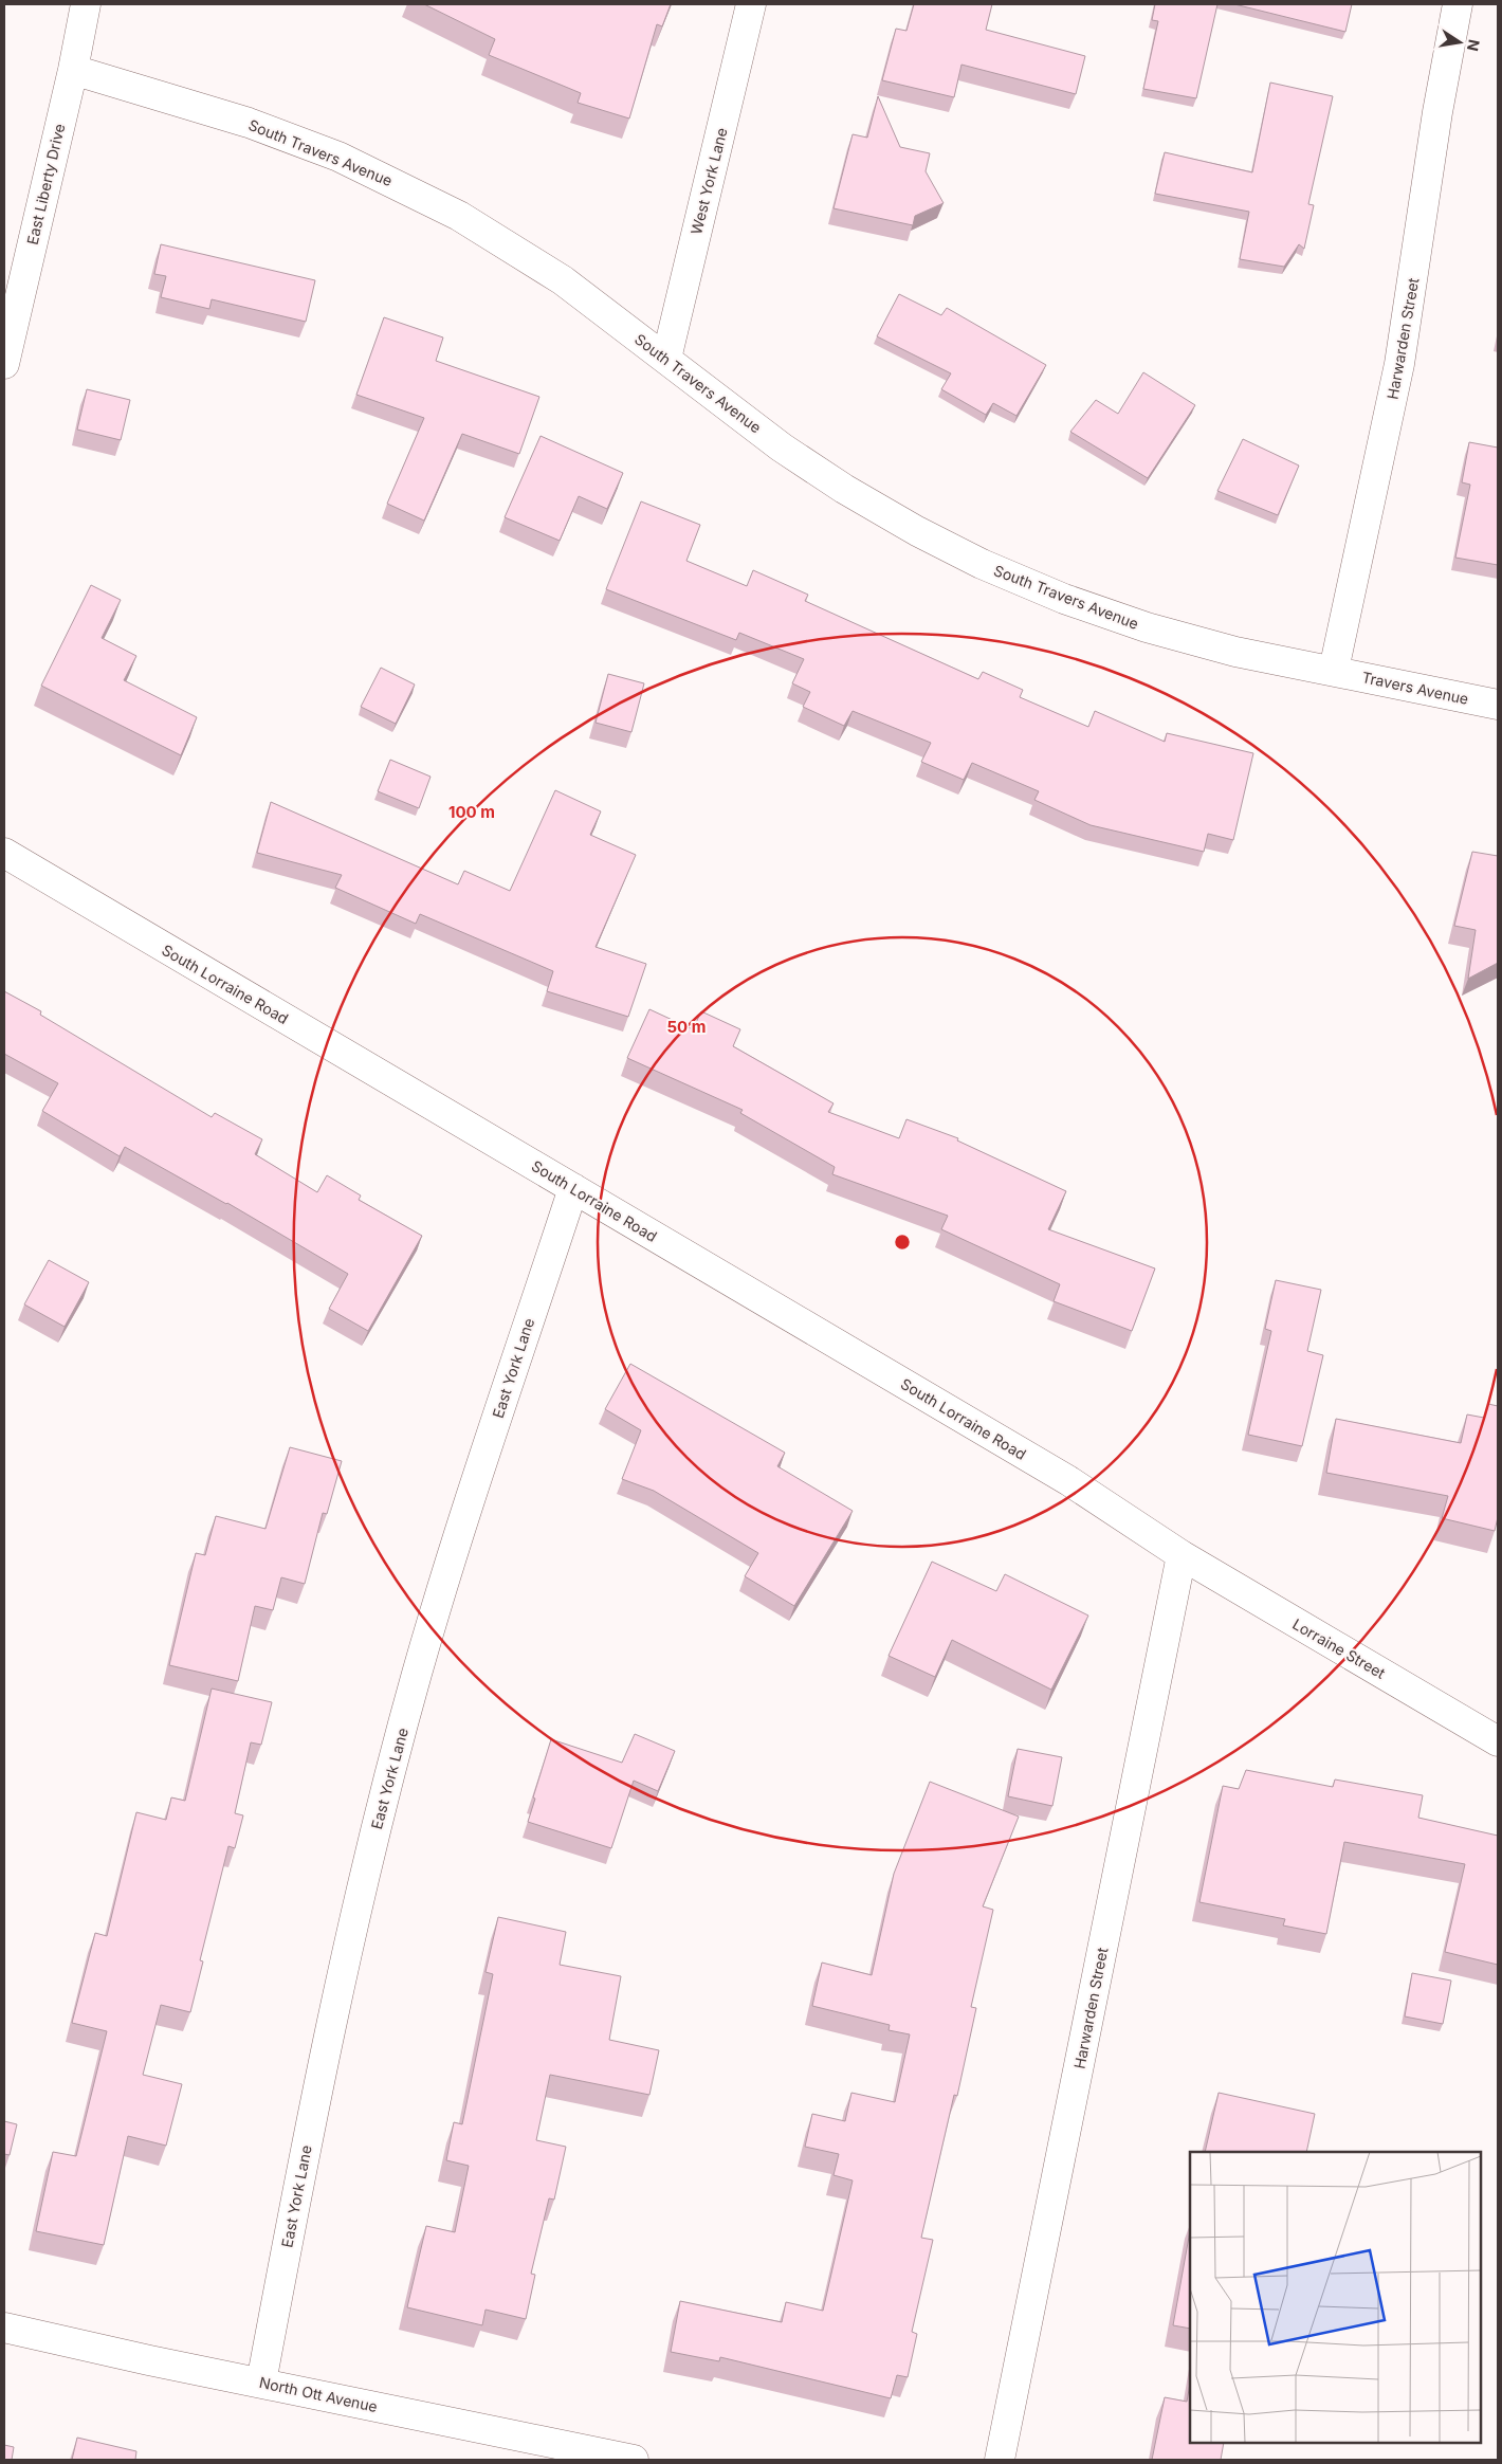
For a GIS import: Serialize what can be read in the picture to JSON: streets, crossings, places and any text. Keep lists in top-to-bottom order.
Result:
{
  "streets": {
    "street": [
      "South Travers Avenue",
      "West York Lane",
      "East Liberty Drive",
      "Harwarden Street",
      "Travers Avenue",
      "South Lorraine Road",
      "East York Lane",
      "Lorraine Street",
      "North Ott Avenue"
    ]
  },
  "crossings": [
    ["South Travers Avenue", "West York Lane"],
    ["South Travers Avenue", "East Liberty Drive"],
    ["South Travers Avenue", "Harwarden Street"],
    ["South Travers Avenue", "Travers Avenue"],
    ["Harwarden Street", "Travers Avenue"],
    ["Harwarden Street", "South Lorraine Road"],
    ["Harwarden Street", "Lorraine Street"],
    ["South Lorraine Road", "East York Lane"],
    ["South Lorraine Road", "Lorraine Street"],
    ["East York Lane", "North Ott Avenue"]
  ],
  "north": "right",
  "rings": ["100 m", "50 m"]
}
